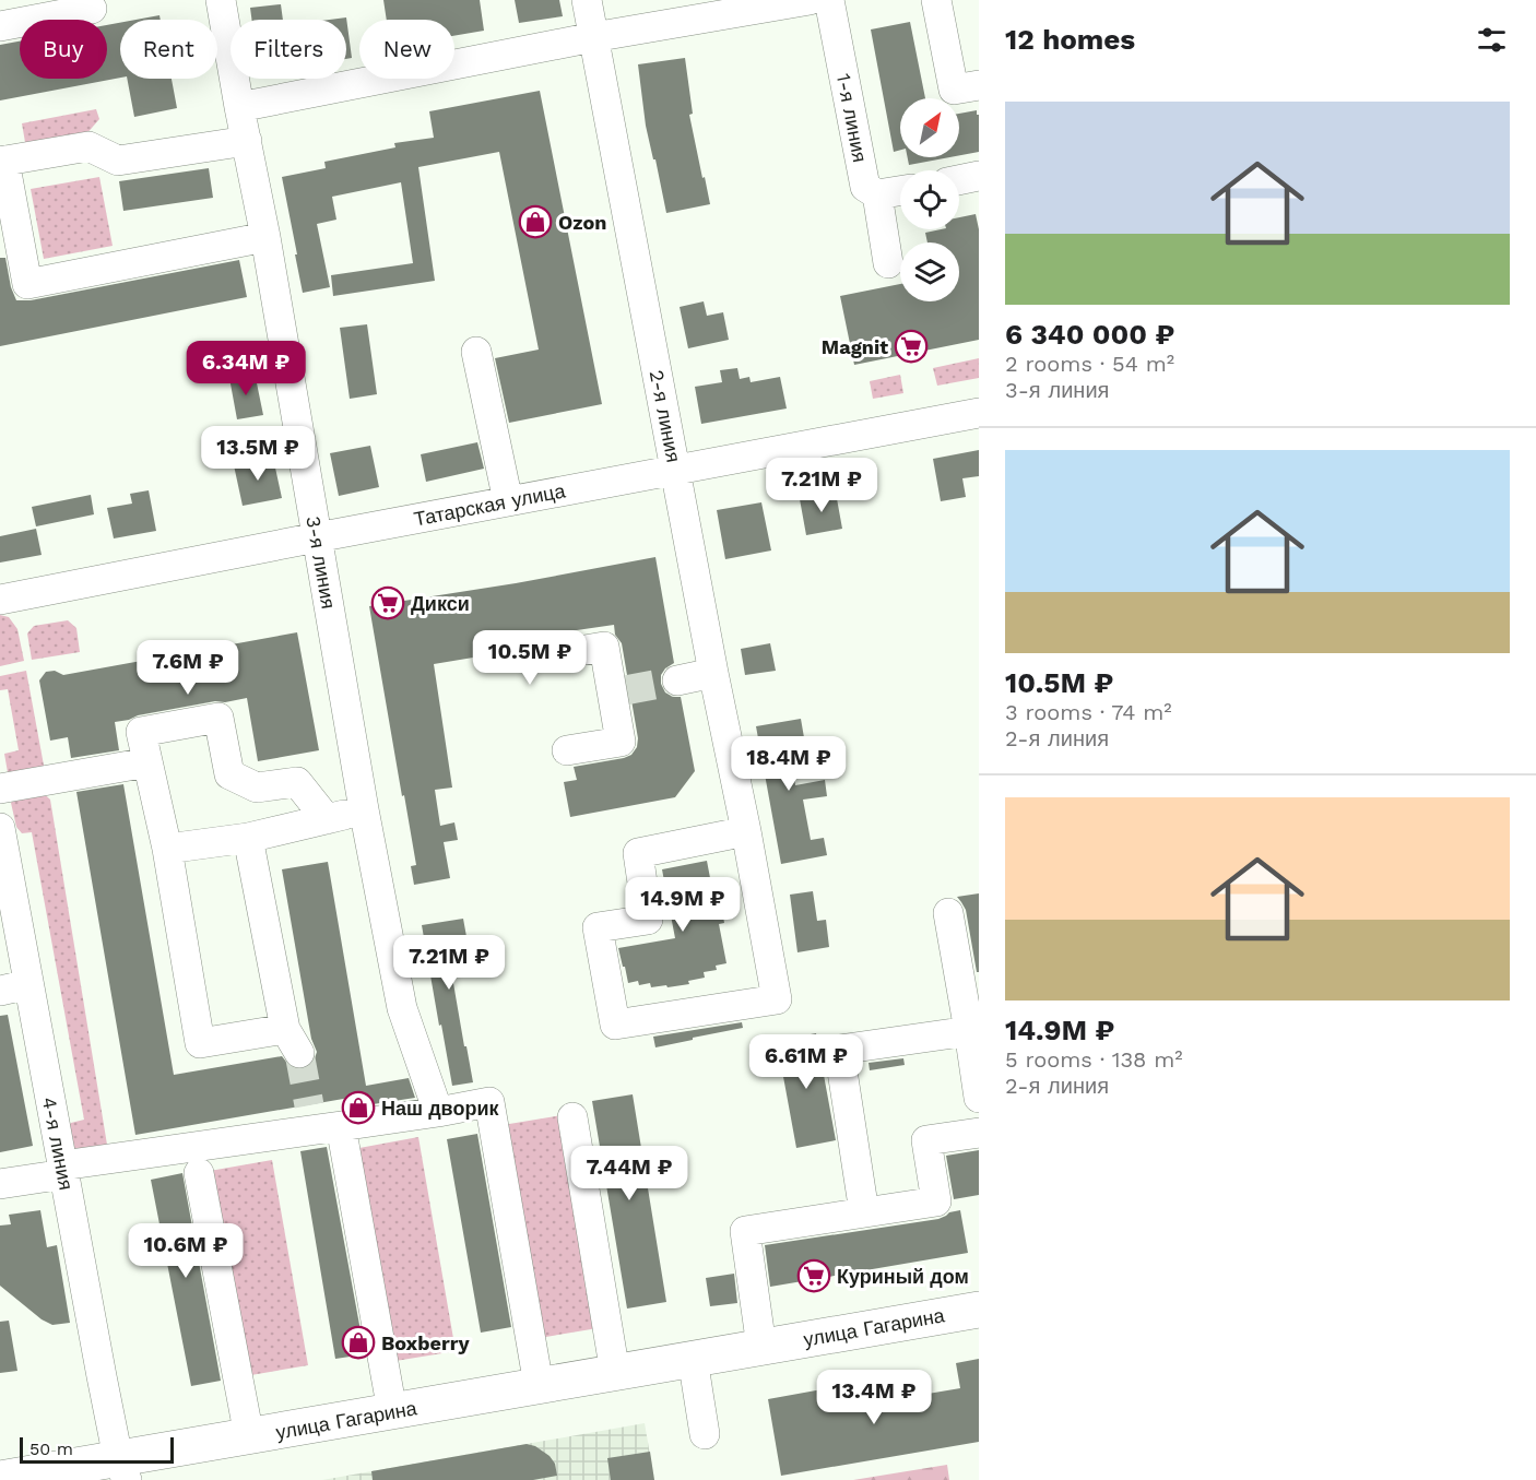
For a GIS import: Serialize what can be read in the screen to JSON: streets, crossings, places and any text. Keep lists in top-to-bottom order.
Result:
{
  "streets": {
    "main road": ["улица Гагарина"],
    "street": [
      "1-я линия",
      "2-я линия",
      "Татарская улица",
      "3-я линия",
      "4-я линия"
    ]
  },
  "crossings": [
    ["2-я линия", "Татарская улица"],
    ["Татарская улица", "3-я линия"],
    ["4-я линия", "улица Гагарина"]
  ],
  "places": {
    "shop": ["Ozon", "Наш дворик", "Boxberry"],
    "supermarket": ["Magnit", "Дикси", "Куриный дом"]
  },
  "scale_bar": "50 m",
  "north": "top right",
  "page": {
    "heading": "12 homes",
    "chip": [
      "Buy",
      "Rent",
      "Filters",
      "New"
    ],
    "list": [
      {
        "name": "6 340 000 ₽",
        "note": "2 rooms · 54 m² · 3-я линия"
      },
      {
        "name": "10.5M ₽",
        "note": "3 rooms · 74 m² · 2-я линия"
      },
      {
        "name": "14.9M ₽",
        "note": "5 rooms · 138 m² · 2-я линия"
      }
    ],
    "price": [
      "6.34M ₽",
      "13.5M ₽",
      "7.21M ₽",
      "10.5M ₽",
      "7.6M ₽",
      "18.4M ₽",
      "14.9M ₽",
      "7.21M ₽",
      "6.61M ₽",
      "7.44M ₽",
      "10.6M ₽",
      "13.4M ₽"
    ],
    "scale": "50 m"
  }
}
